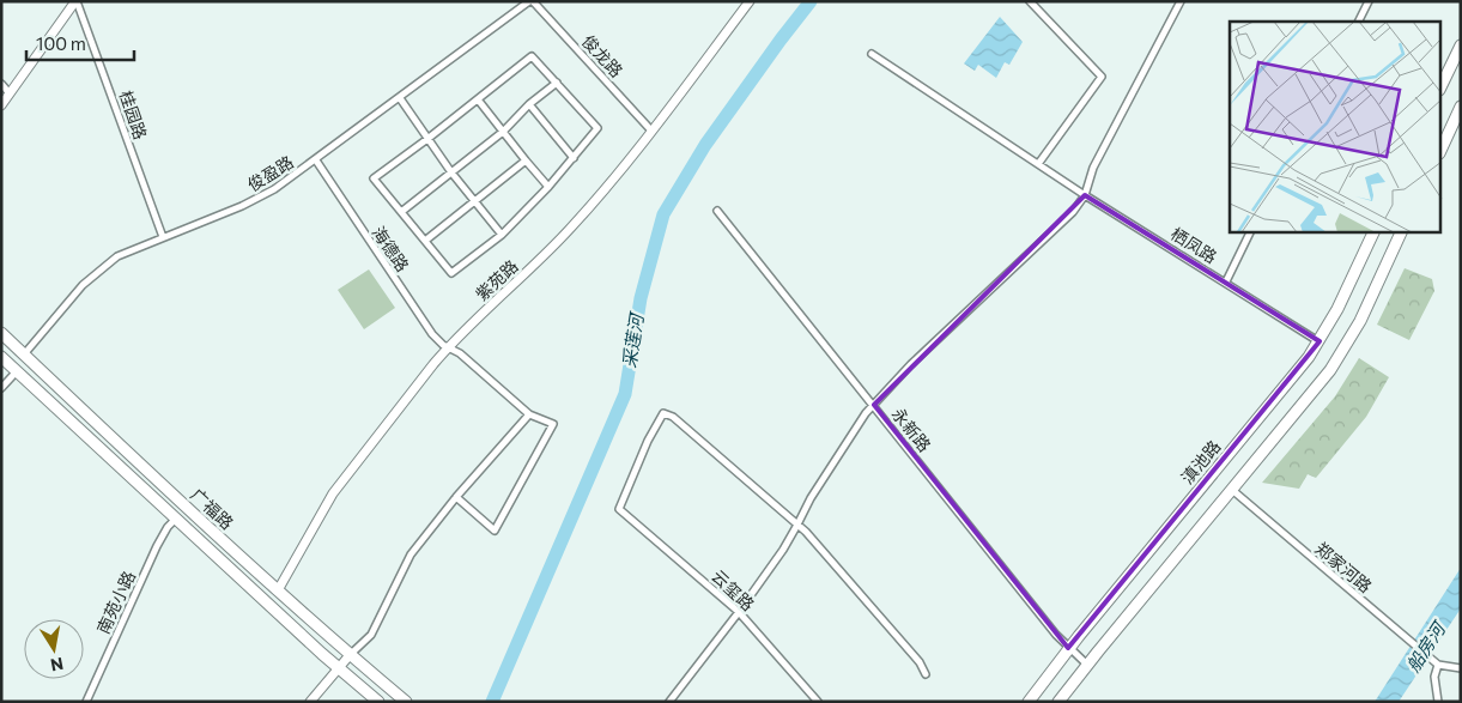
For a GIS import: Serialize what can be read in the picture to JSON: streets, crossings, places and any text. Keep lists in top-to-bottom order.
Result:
{
  "streets": {
    "main road": ["滇池路", "广福路"],
    "street": [
      "俊龙路",
      "桂园路",
      "俊盈路",
      "栖凤路",
      "海德路",
      "紫苑路",
      "永新路",
      "郑家河路",
      "云玺路",
      "南苑小路"
    ]
  },
  "crossings": [
    ["俊龙路", "俊盈路"],
    ["俊龙路", "紫苑路"],
    ["桂园路", "俊盈路"],
    ["俊盈路", "海德路"],
    ["俊盈路", "广福路"],
    ["栖凤路", "滇池路"],
    ["海德路", "紫苑路"],
    ["紫苑路", "广福路"],
    ["永新路", "滇池路"],
    ["广福路", "南苑小路"]
  ],
  "water": ["采莲河", "船房河"],
  "scale_bar": "100 m",
  "north": "bottom"
}
